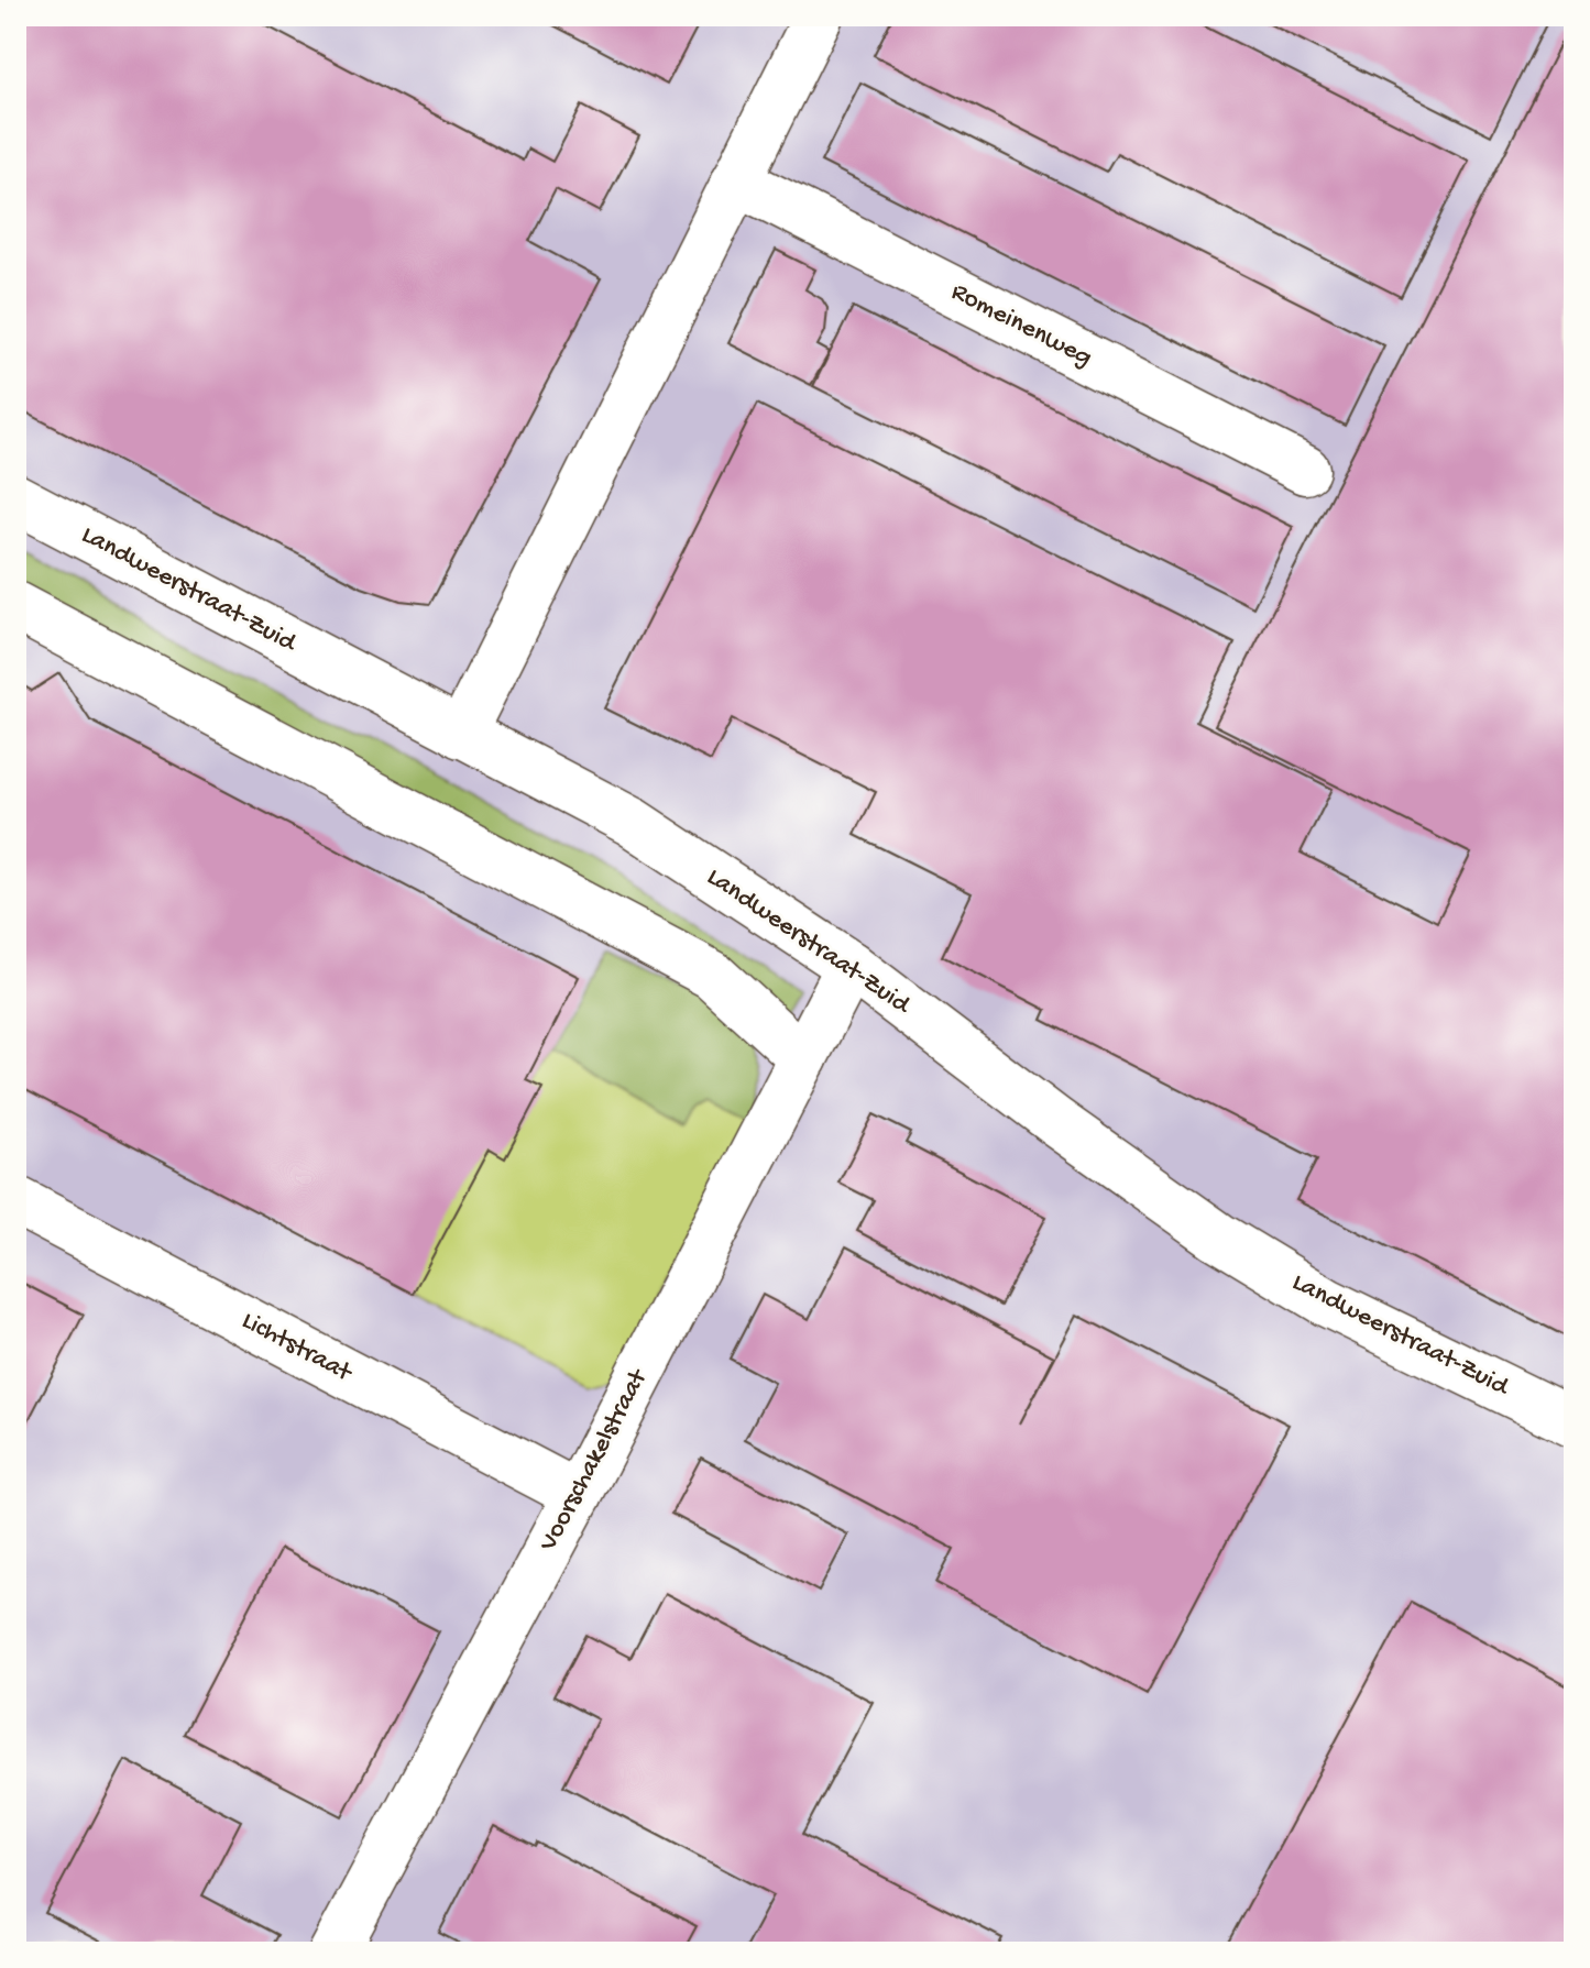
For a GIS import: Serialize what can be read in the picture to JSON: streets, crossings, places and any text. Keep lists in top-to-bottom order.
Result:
{
  "streets": {
    "street": [
      "Romeinenweg",
      "Landweerstraat-Zuid",
      "Lichtstraat",
      "Voorschakelstraat"
    ]
  },
  "crossings": [
    ["Landweerstraat-Zuid", "Voorschakelstraat"],
    ["Lichtstraat", "Voorschakelstraat"]
  ]
}
